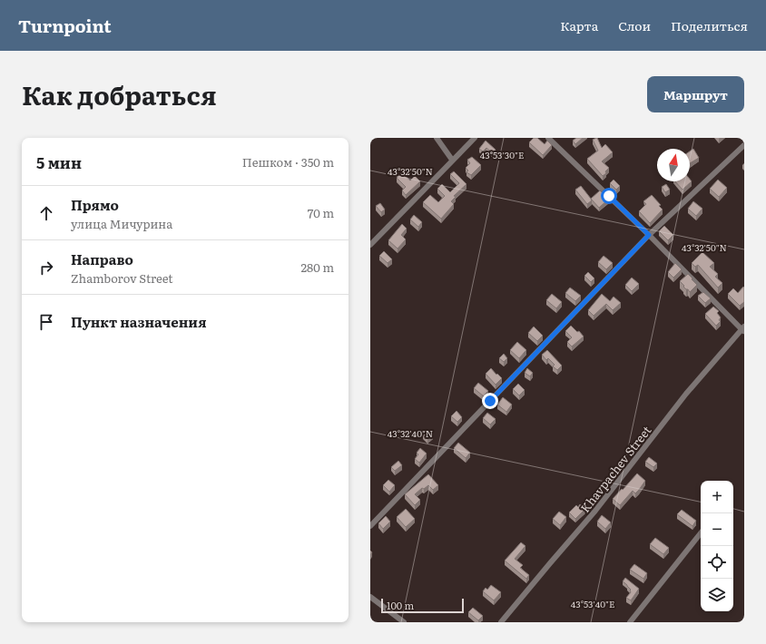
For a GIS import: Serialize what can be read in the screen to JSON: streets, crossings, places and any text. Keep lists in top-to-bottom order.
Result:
{
  "streets": {
    "street": ["Khavpachev Street"]
  },
  "scale_bar": "100 m",
  "north": "top",
  "page": {
    "header": "Turnpoint",
    "nav": ["Карта", "Слои", "Поделиться"],
    "title": "Как добраться",
    "buttons": "Маршрут",
    "heading": ["5 мин", "Пешком · 350 m"],
    "list": [
      ["Прямо", "улица Мичурина", "70 m"],
      ["Направо", "Zhamborov Street", "280 m"],
      "Пункт назначения"
    ],
    "map_buttons": ["+", "−"],
    "scale": "100 m"
  },
  "coordinates": [
    "43°53'30\"E",
    "43°32'50\"N",
    "43°32'40\"N",
    "43°53'40\"E"
  ]
}
